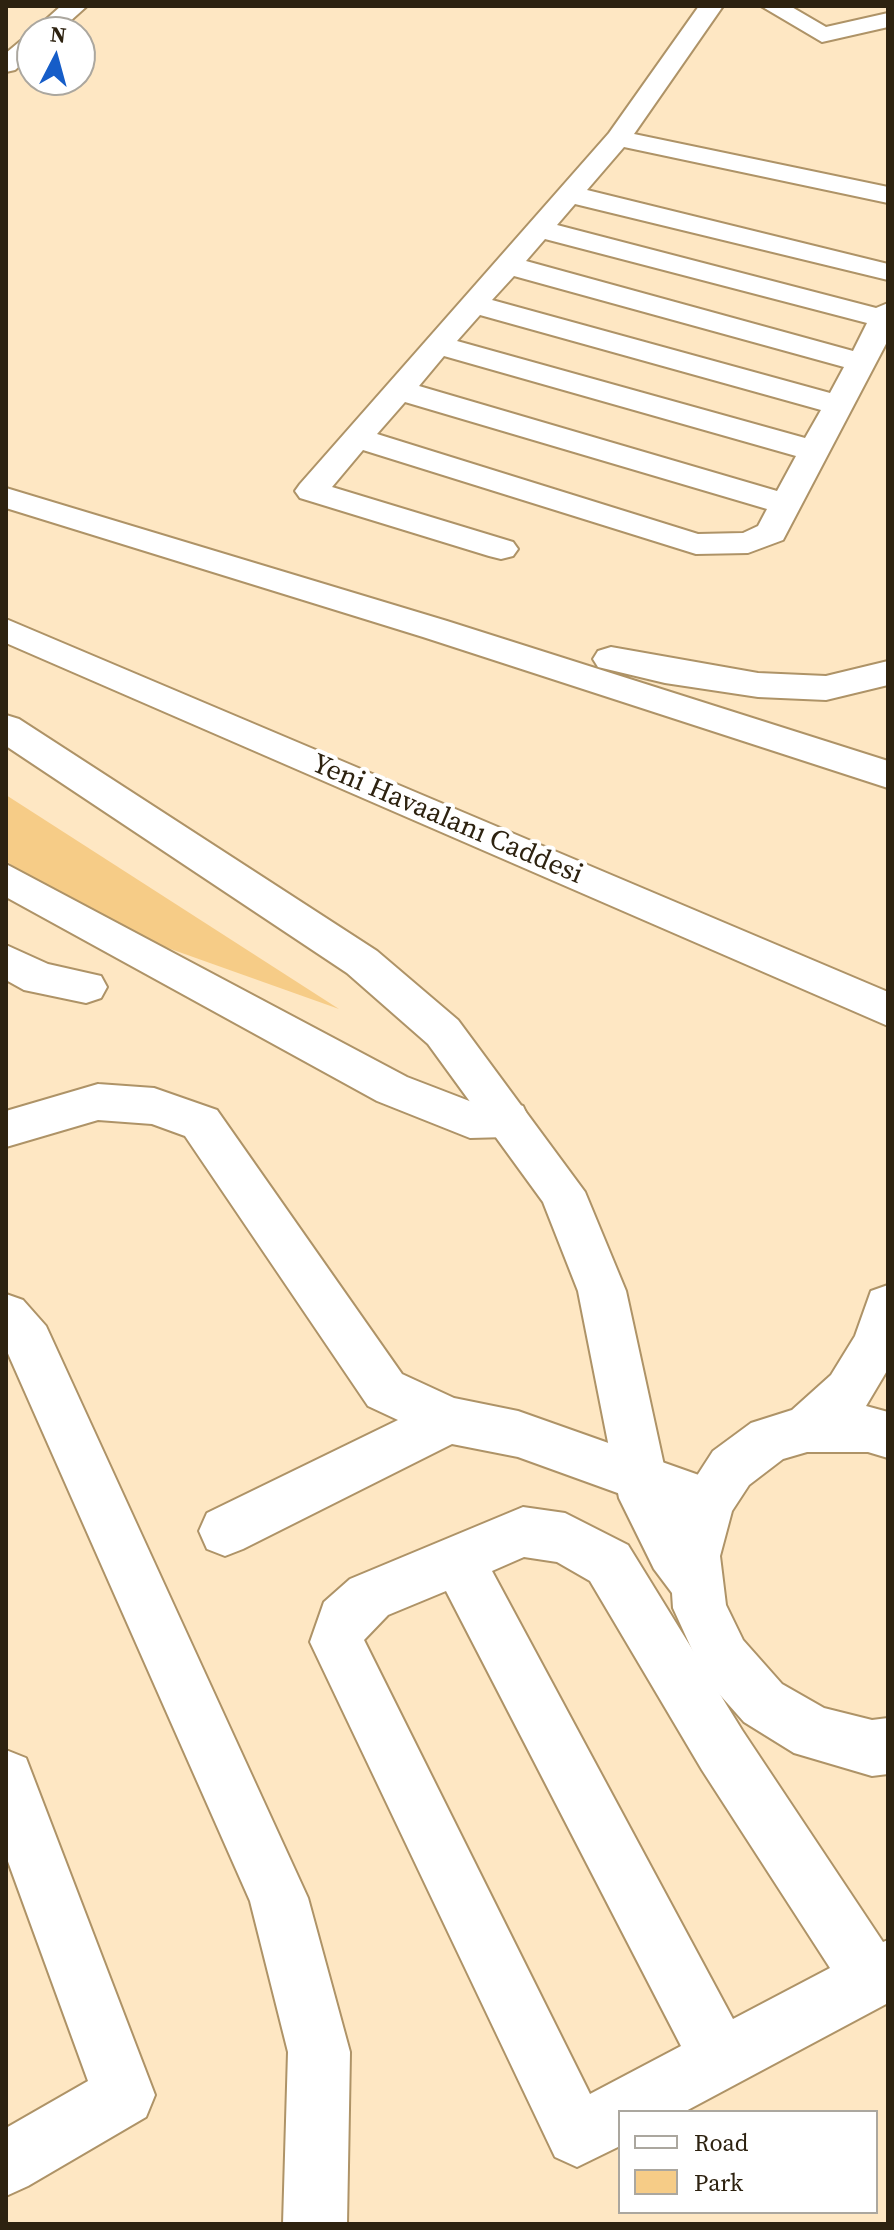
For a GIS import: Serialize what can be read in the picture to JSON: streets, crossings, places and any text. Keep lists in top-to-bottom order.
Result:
{
  "streets": {
    "main road": ["Yeni Havaalanı Caddesi"]
  },
  "legend": ["Road", "Park"],
  "north": "top"
}
